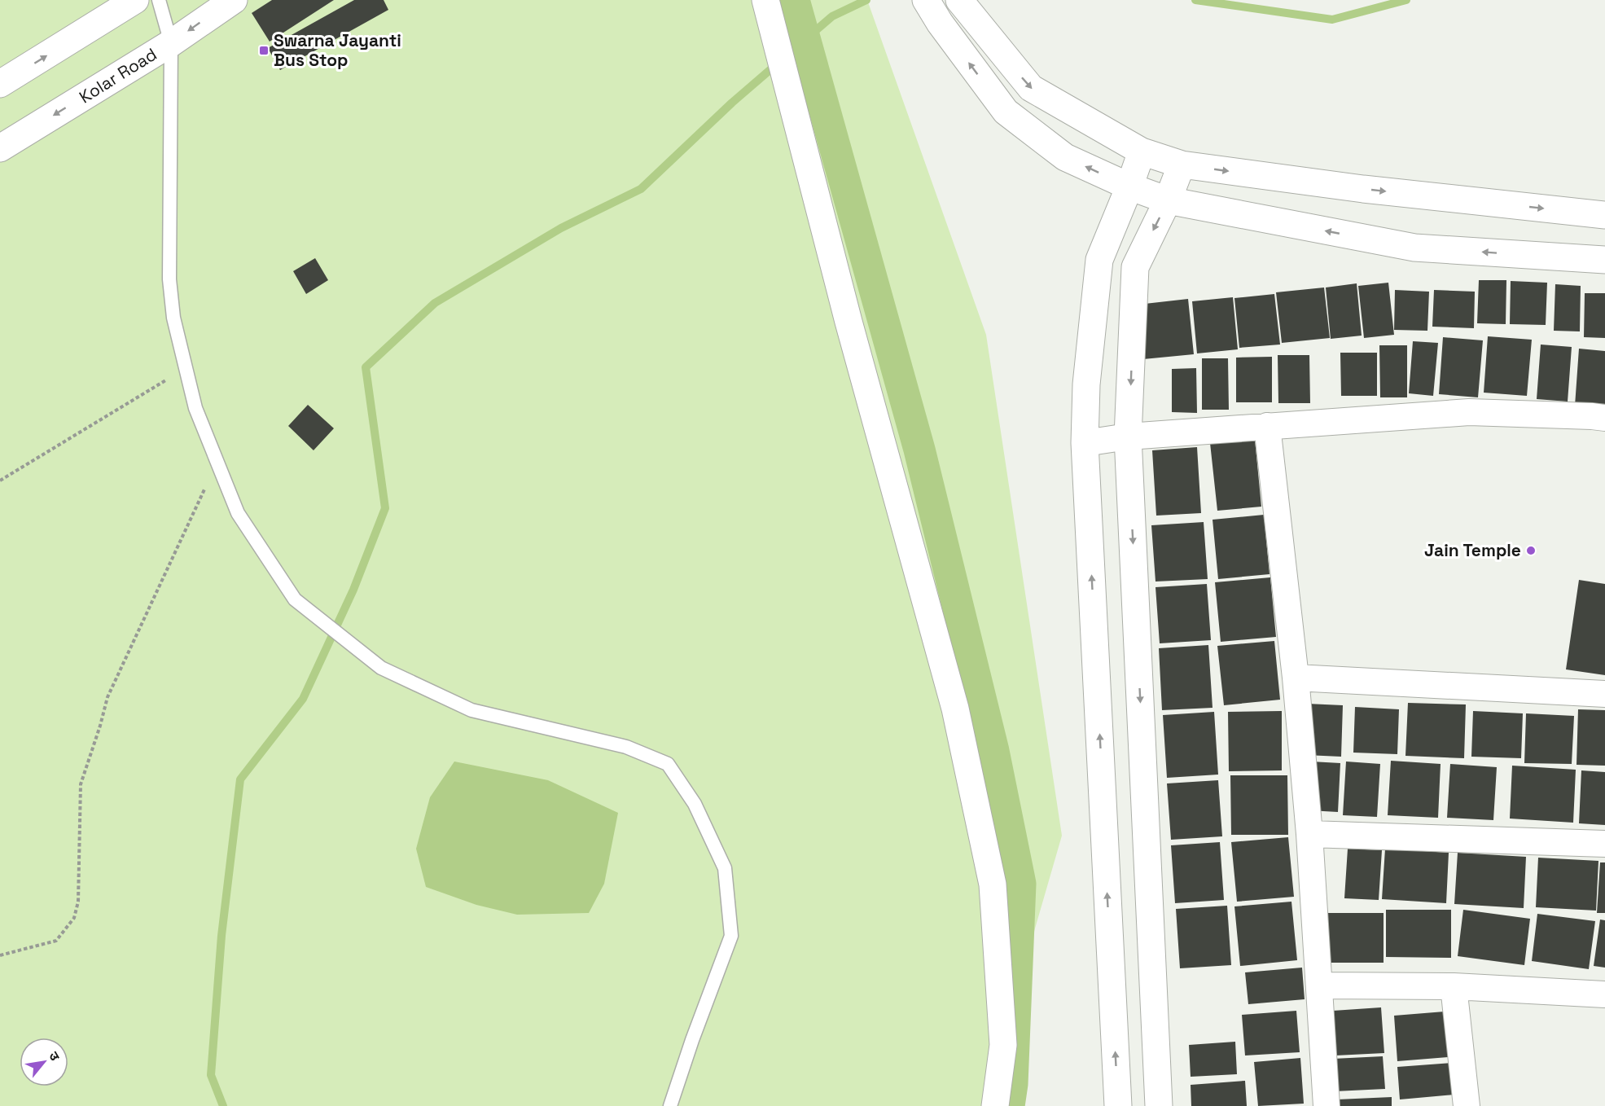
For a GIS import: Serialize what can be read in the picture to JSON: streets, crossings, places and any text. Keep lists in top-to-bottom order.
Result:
{
  "streets": {
    "street": ["Kolar Road"]
  },
  "places": {
    "transit": ["Swarna Jayanti Bus Stop"],
    "other": ["Jain Temple"]
  },
  "north": "top right"
}
